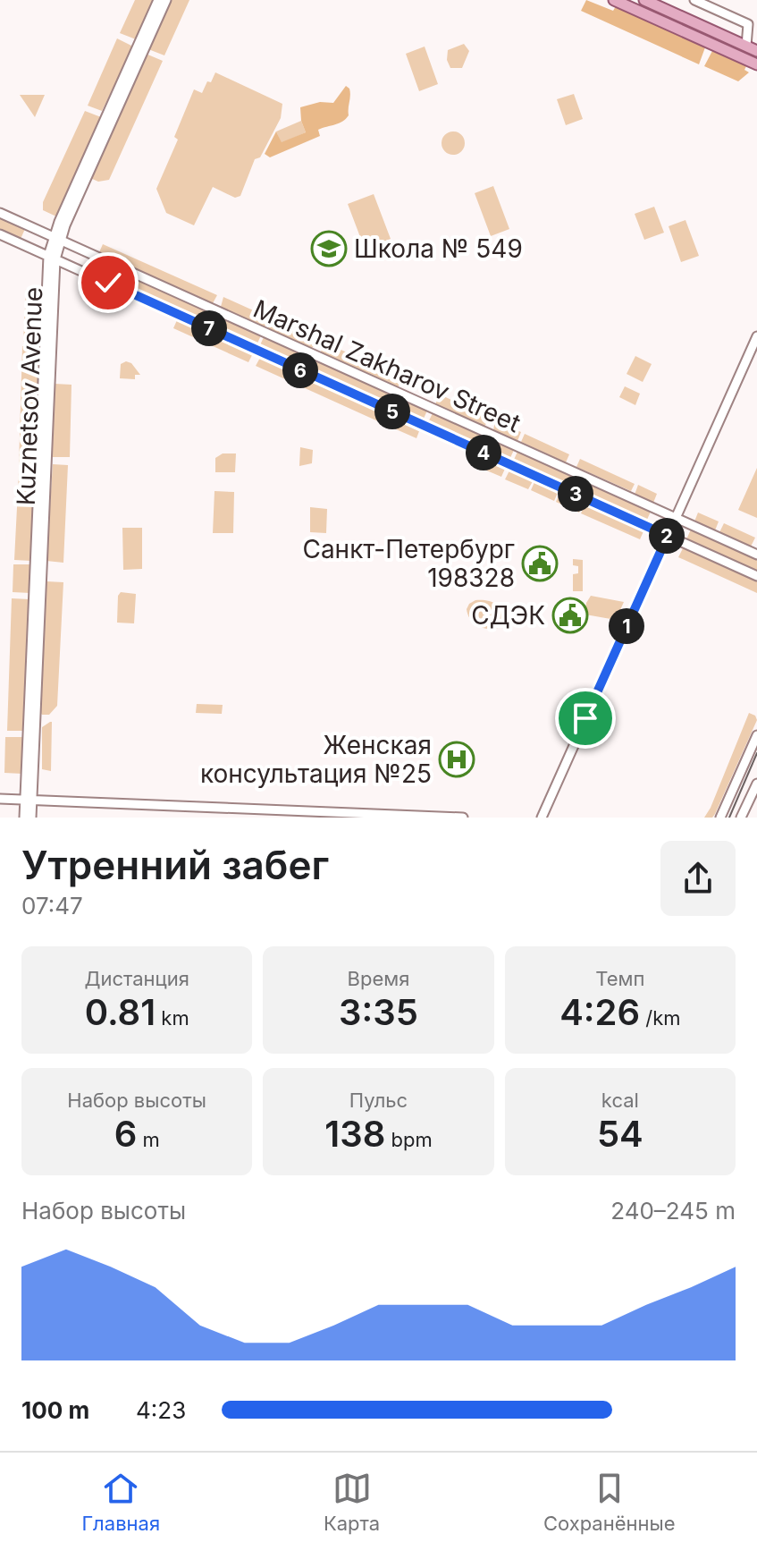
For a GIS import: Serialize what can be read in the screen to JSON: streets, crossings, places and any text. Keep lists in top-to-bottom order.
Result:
{
  "streets": {
    "street": ["Marshal Zakharov Street", "Kuznetsov Avenue"]
  },
  "crossings": [
    ["Marshal Zakharov Street", "Kuznetsov Avenue"]
  ],
  "places": {
    "school or university": ["Школа № 549"],
    "public building": ["Санкт-Петербург 198328", "СДЭК"],
    "hospital": ["Женская консультация №25"]
  },
  "page": {
    "pins": [
      "7",
      "6",
      "5",
      "4",
      "3",
      "2",
      "1"
    ],
    "heading": ["Утренний забег", "07:47"],
    "stats": [
      ["Дистанция", "0.81 km"],
      ["Время", "3:35"],
      ["Темп", "4:26 /km"],
      ["Набор высоты", "6 m"],
      ["Пульс", "138 bpm"],
      ["kcal", "54"]
    ],
    "chart": ["Набор высоты", "240–245 m"],
    "list": [
      {
        "name": "100 m",
        "note": "4:23"
      }
    ],
    "tabs": ["Главная", "Карта", "Сохранённые"]
  }
}
